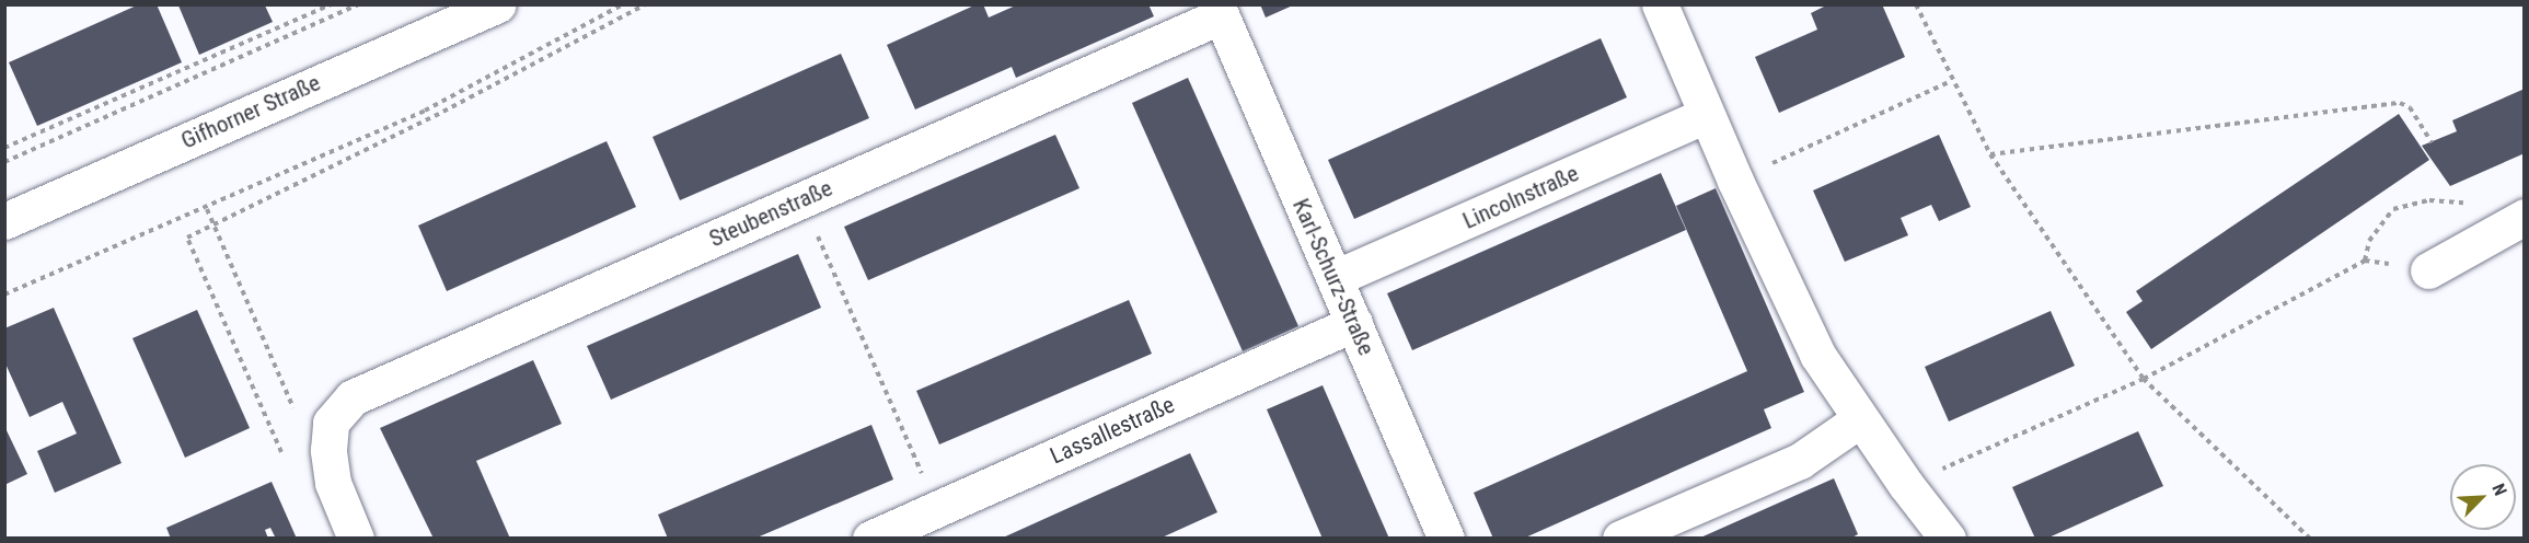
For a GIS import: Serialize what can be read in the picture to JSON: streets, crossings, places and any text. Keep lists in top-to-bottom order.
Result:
{
  "streets": {
    "street": [
      "Gifhorner Straße",
      "Lincolnstraße",
      "Steubenstraße",
      "Karl-Schurz-Straße",
      "Lassallestraße"
    ]
  },
  "crossings": [
    ["Lincolnstraße", "Karl-Schurz-Straße"],
    ["Steubenstraße", "Karl-Schurz-Straße"],
    ["Karl-Schurz-Straße", "Lassallestraße"]
  ],
  "north": "top right"
}
